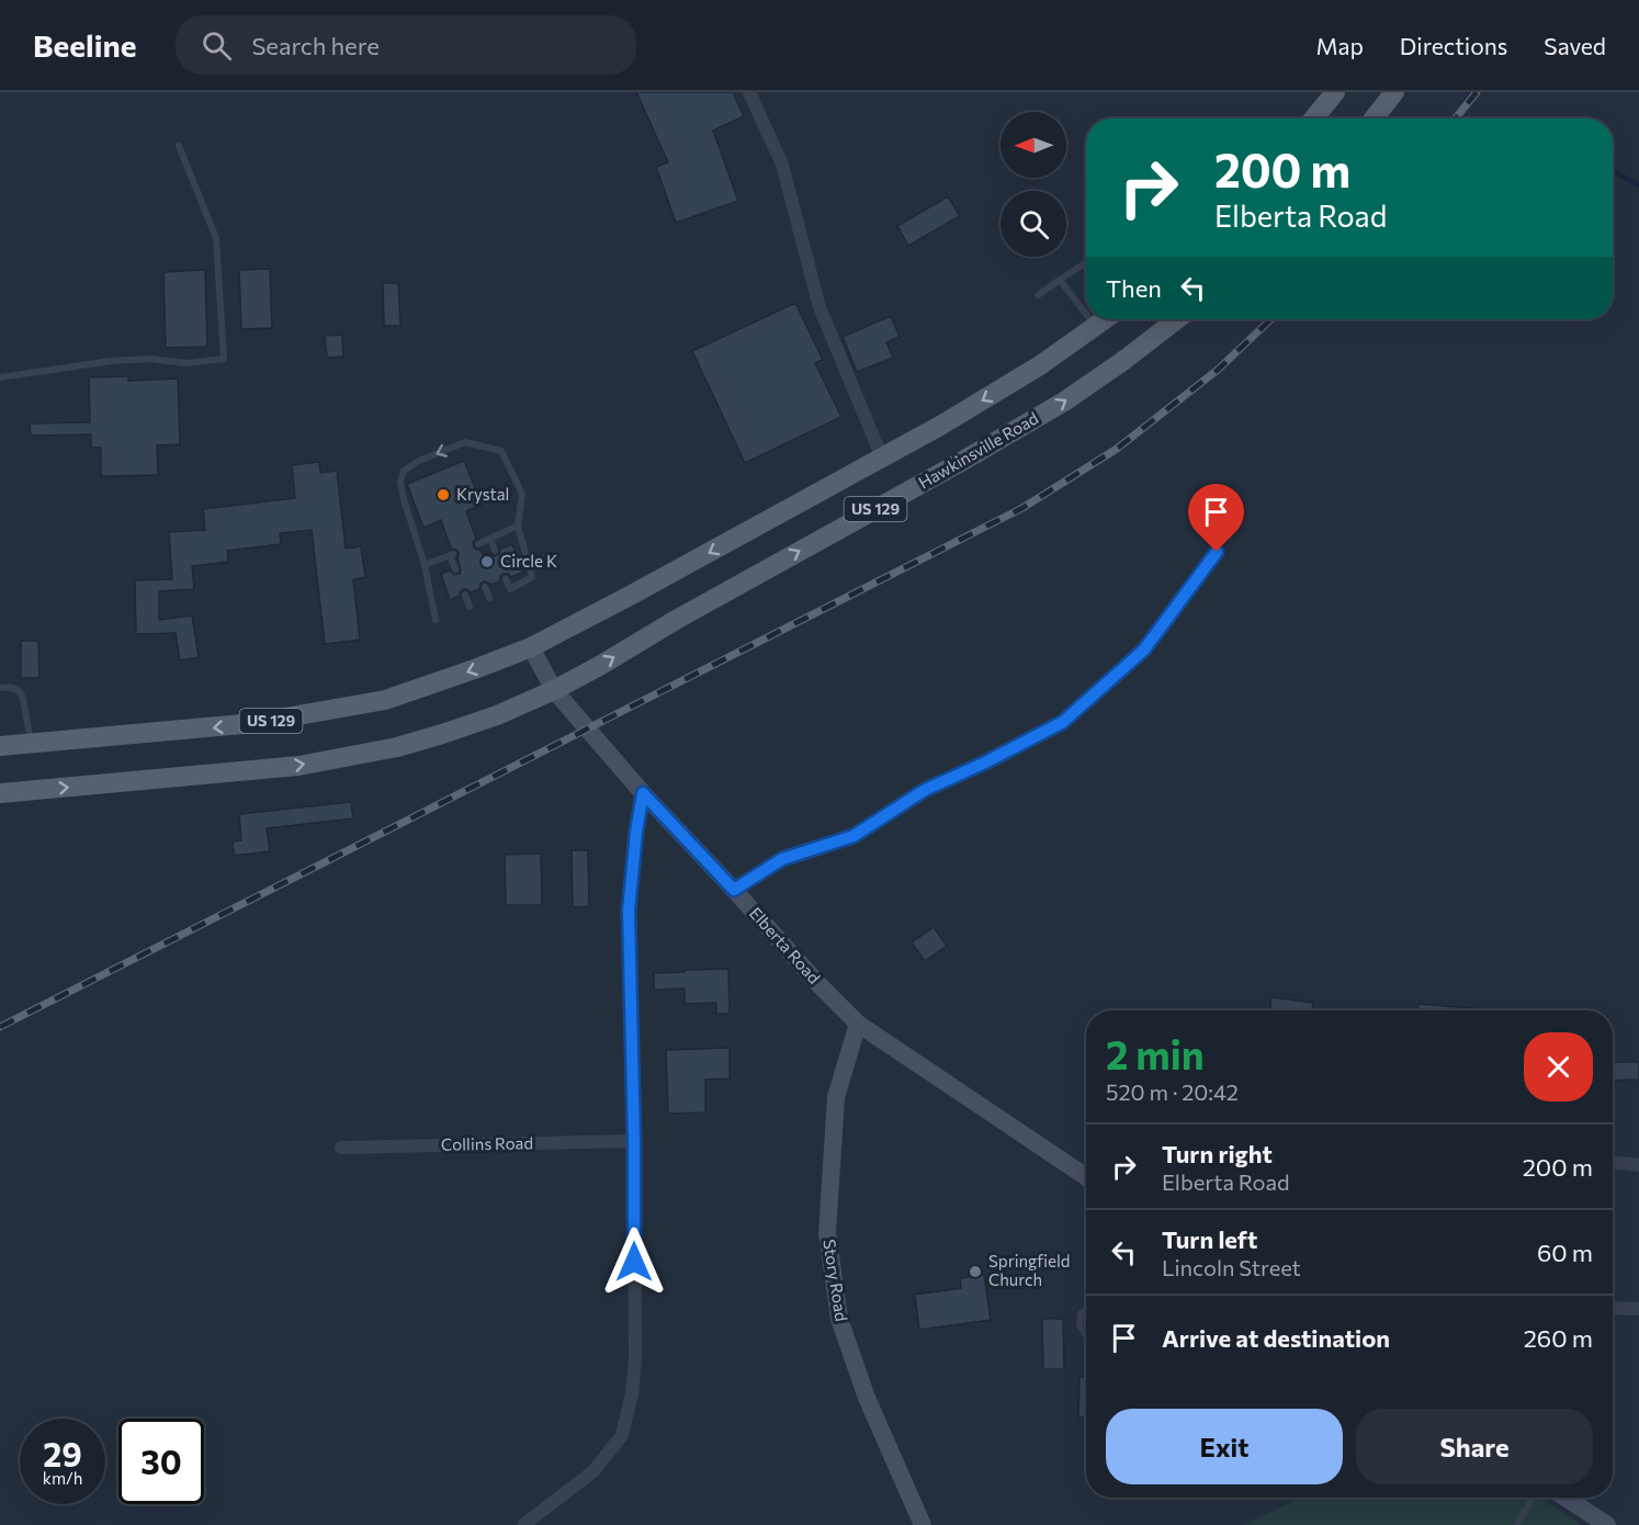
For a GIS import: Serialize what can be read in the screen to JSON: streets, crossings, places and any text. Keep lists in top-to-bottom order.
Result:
{
  "streets": {
    "main road": ["Hawkinsville Road", "US 129"],
    "street": ["Elberta Road", "Collins Road", "Story Road"]
  },
  "crossings": [
    ["Hawkinsville Road", "US 129"],
    ["Hawkinsville Road", "Elberta Road"],
    ["US 129", "Elberta Road"],
    ["Elberta Road", "Story Road"]
  ],
  "places": ["Krystal", "Circle K", "Springfield Church"],
  "north": "left",
  "page": {
    "header": "Beeline",
    "search": "Search here",
    "nav": ["Map", "Directions", "Saved"],
    "turn": ["200 m", "Elberta Road"],
    "then": "Then",
    "heading": ["2 min", "520 m · 20:42"],
    "list": [
      {
        "name": "Turn right",
        "note": "Elberta Road",
        "value": "200 m"
      },
      {
        "name": "Turn left",
        "note": "Lincoln Street",
        "value": "60 m"
      },
      {
        "name": "Arrive at destination",
        "value": "260 m"
      }
    ],
    "buttons": ["Exit", "Share"],
    "speed": "29 km/h",
    "limit": "30"
  }
}
